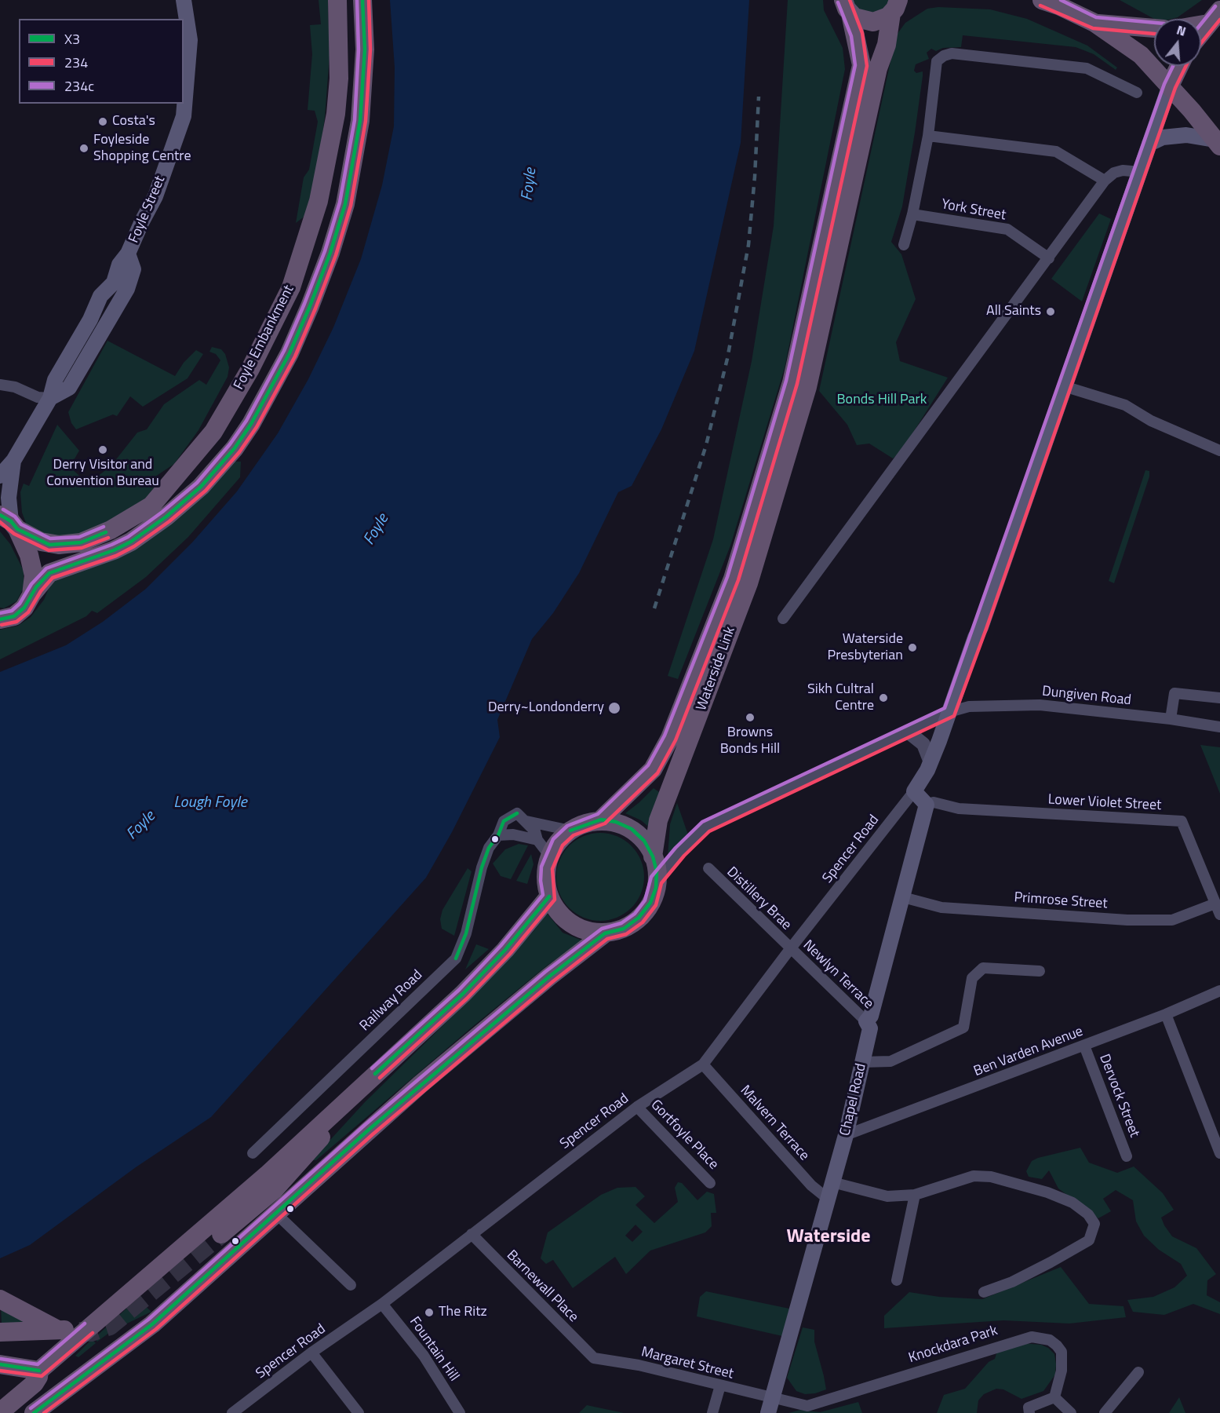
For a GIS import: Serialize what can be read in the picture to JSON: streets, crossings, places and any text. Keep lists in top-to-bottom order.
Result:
{
  "streets": {
    "highway": ["Foyle Embankment", "Waterside Link"],
    "main road": ["Foyle Street", "Chapel Road"],
    "street": [
      "York Street",
      "Dungiven Road",
      "Lower Violet Street",
      "Spencer Road",
      "Distillery Brae",
      "Primrose Street",
      "Newlyn Terrace",
      "Railway Road",
      "Ben Varden Avenue",
      "Dervock Street",
      "Malvern Terrace",
      "Gortfoyle Place",
      "Barnewall Place",
      "Knockdara Park",
      "Fountain Hill",
      "Margaret Street"
    ]
  },
  "crossings": [
    ["Foyle Street", "Foyle Embankment"],
    ["Waterside Link", "Dungiven Road"],
    ["Lower Violet Street", "Primrose Street"],
    ["Lower Violet Street", "Chapel Road"],
    ["Spencer Road", "Distillery Brae"],
    ["Spencer Road", "Newlyn Terrace"],
    ["Spencer Road", "Malvern Terrace"],
    ["Spencer Road", "Gortfoyle Place"],
    ["Spencer Road", "Barnewall Place"],
    ["Spencer Road", "Fountain Hill"],
    ["Distillery Brae", "Newlyn Terrace"],
    ["Primrose Street", "Chapel Road"],
    ["Newlyn Terrace", "Chapel Road"],
    ["Ben Varden Avenue", "Dervock Street"],
    ["Ben Varden Avenue", "Chapel Road"],
    ["Chapel Road", "Malvern Terrace"],
    ["Chapel Road", "Knockdara Park"],
    ["Chapel Road", "Margaret Street"],
    ["Barnewall Place", "Margaret Street"],
    ["Knockdara Park", "Margaret Street"]
  ],
  "districts": ["Waterside"],
  "water": ["Foyle", "Lough Foyle"],
  "parks": ["Bonds Hill Park"],
  "places": [
    "Costa's",
    "Foyleside Shopping Centre",
    "All Saints",
    "Derry Visitor and Convention Bureau",
    "Waterside Presbyterian",
    "Sikh Cultral Centre",
    "Derry~Londonderry",
    "Browns Bonds Hill",
    "The Ritz"
  ],
  "lines": ["transit line X3", "transit line 234", "transit line 234c"],
  "legend": ["X3", "234", "234c"],
  "north": "top"
}
